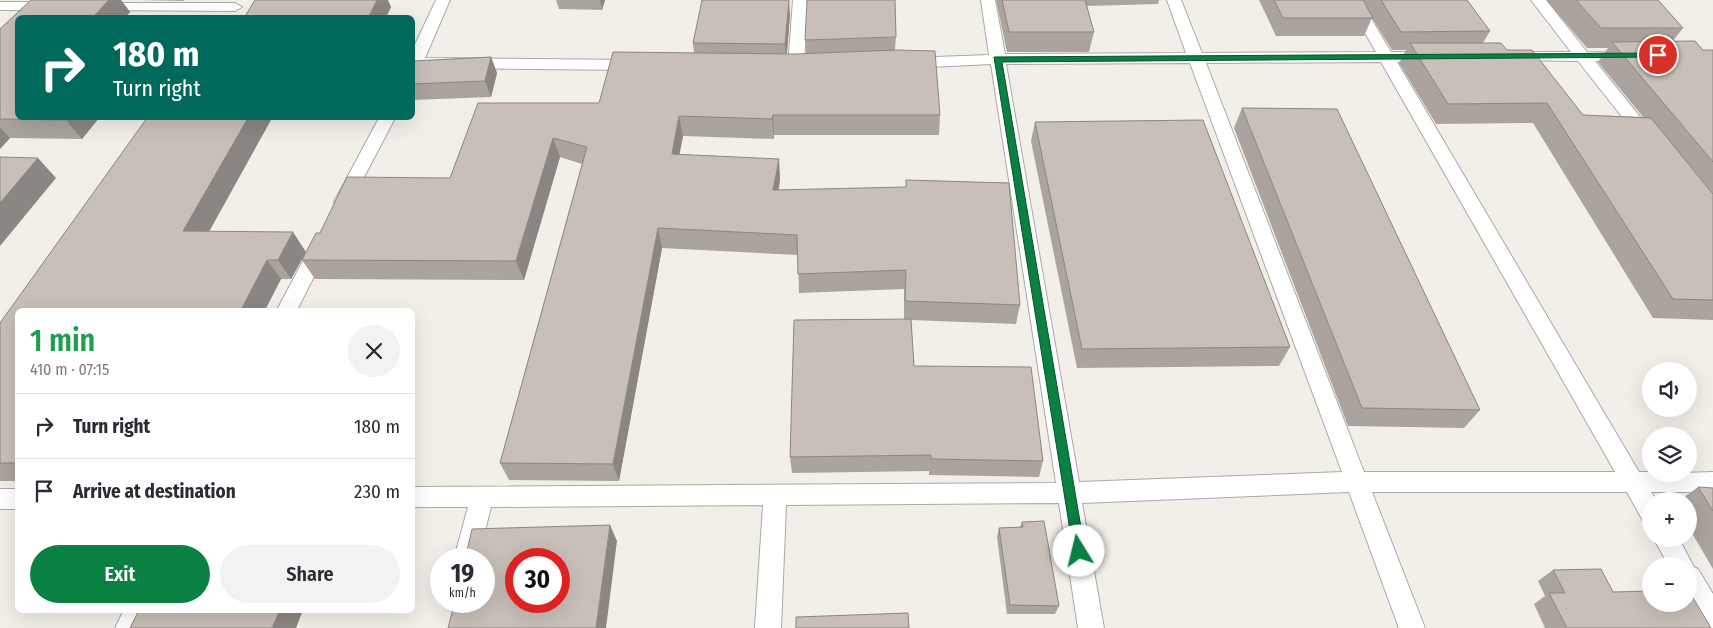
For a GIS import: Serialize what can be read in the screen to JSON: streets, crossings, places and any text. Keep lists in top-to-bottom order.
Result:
{
  "page": {
    "turn": ["180 m", "Turn right"],
    "heading": ["1 min", "410 m · 07:15"],
    "map_buttons": ["+", "−"],
    "list": [
      {
        "name": "Turn right",
        "value": "180 m"
      },
      {
        "name": "Arrive at destination",
        "value": "230 m"
      }
    ],
    "buttons": ["Exit", "Share"],
    "speed": "19 km/h",
    "limit": "30"
  }
}
